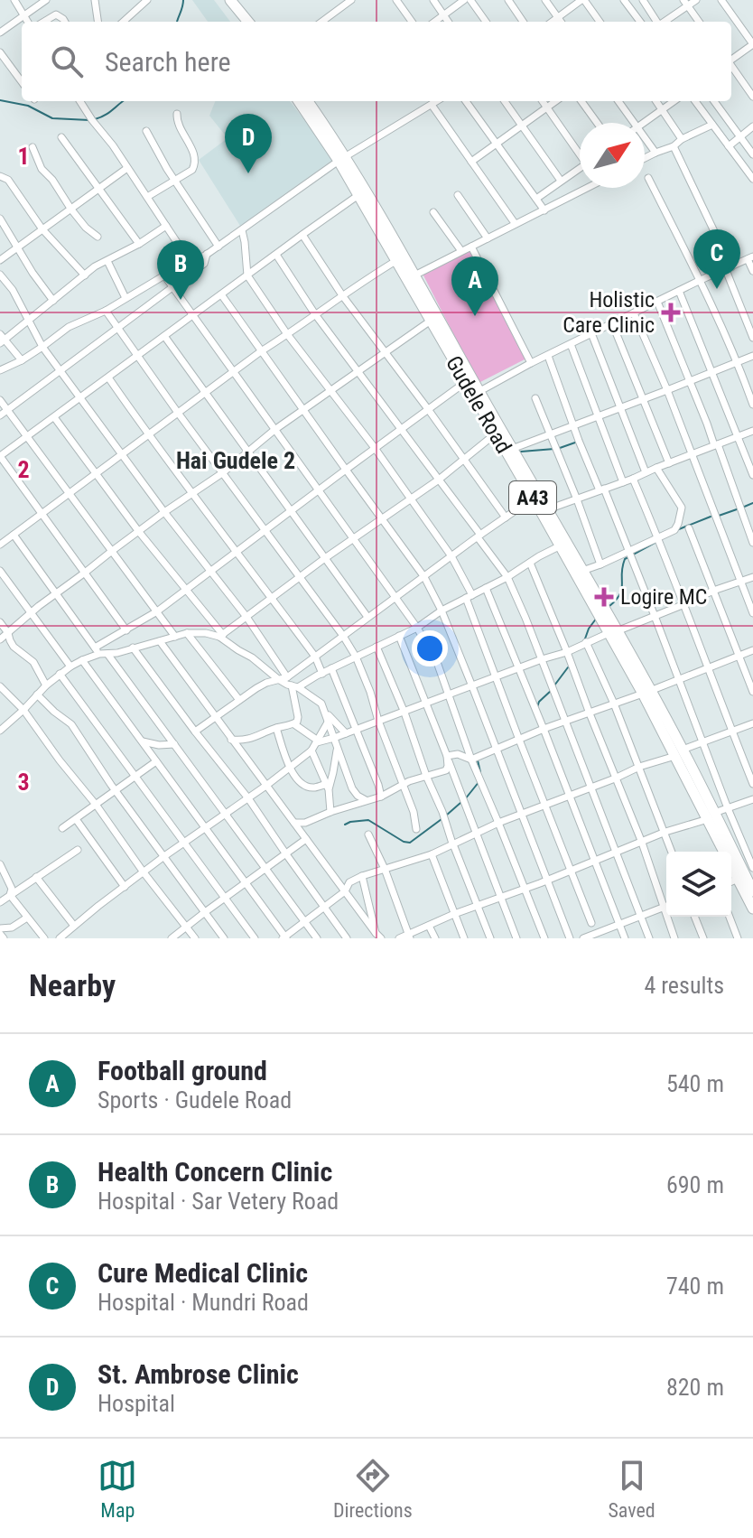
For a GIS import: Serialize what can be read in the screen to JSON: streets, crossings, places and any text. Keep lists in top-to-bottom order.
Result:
{
  "streets": {
    "highway": ["Gudele Road", "A43"]
  },
  "districts": ["Hai Gudele 2"],
  "places": {
    "health": ["Holistic Care Clinic", "Logire MC"]
  },
  "north": "top right",
  "page": {
    "search": "Search here",
    "pins": [
      "D",
      "C",
      "B",
      "A"
    ],
    "heading": ["Nearby", "4 results"],
    "list": [
      {
        "mark": "A",
        "name": "Football ground",
        "note": "Sports · Gudele Road",
        "value": "540 m"
      },
      {
        "mark": "B",
        "name": "Health Concern Clinic",
        "note": "Hospital · Sar Vetery Road",
        "value": "690 m"
      },
      {
        "mark": "C",
        "name": "Cure Medical Clinic",
        "note": "Hospital · Mundri Road",
        "value": "740 m"
      },
      {
        "mark": "D",
        "name": "St. Ambrose Clinic",
        "note": "Hospital",
        "value": "820 m"
      }
    ],
    "nav": ["Map", "Directions", "Saved"]
  },
  "grid": {
    "rows": ["1", "2", "3"]
  }
}
